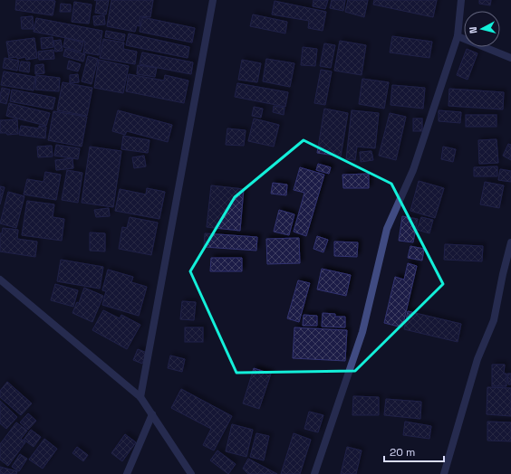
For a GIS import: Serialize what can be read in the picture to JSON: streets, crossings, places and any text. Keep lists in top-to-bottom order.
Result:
{
  "scale_bar": "20 m",
  "north": "left"
}
